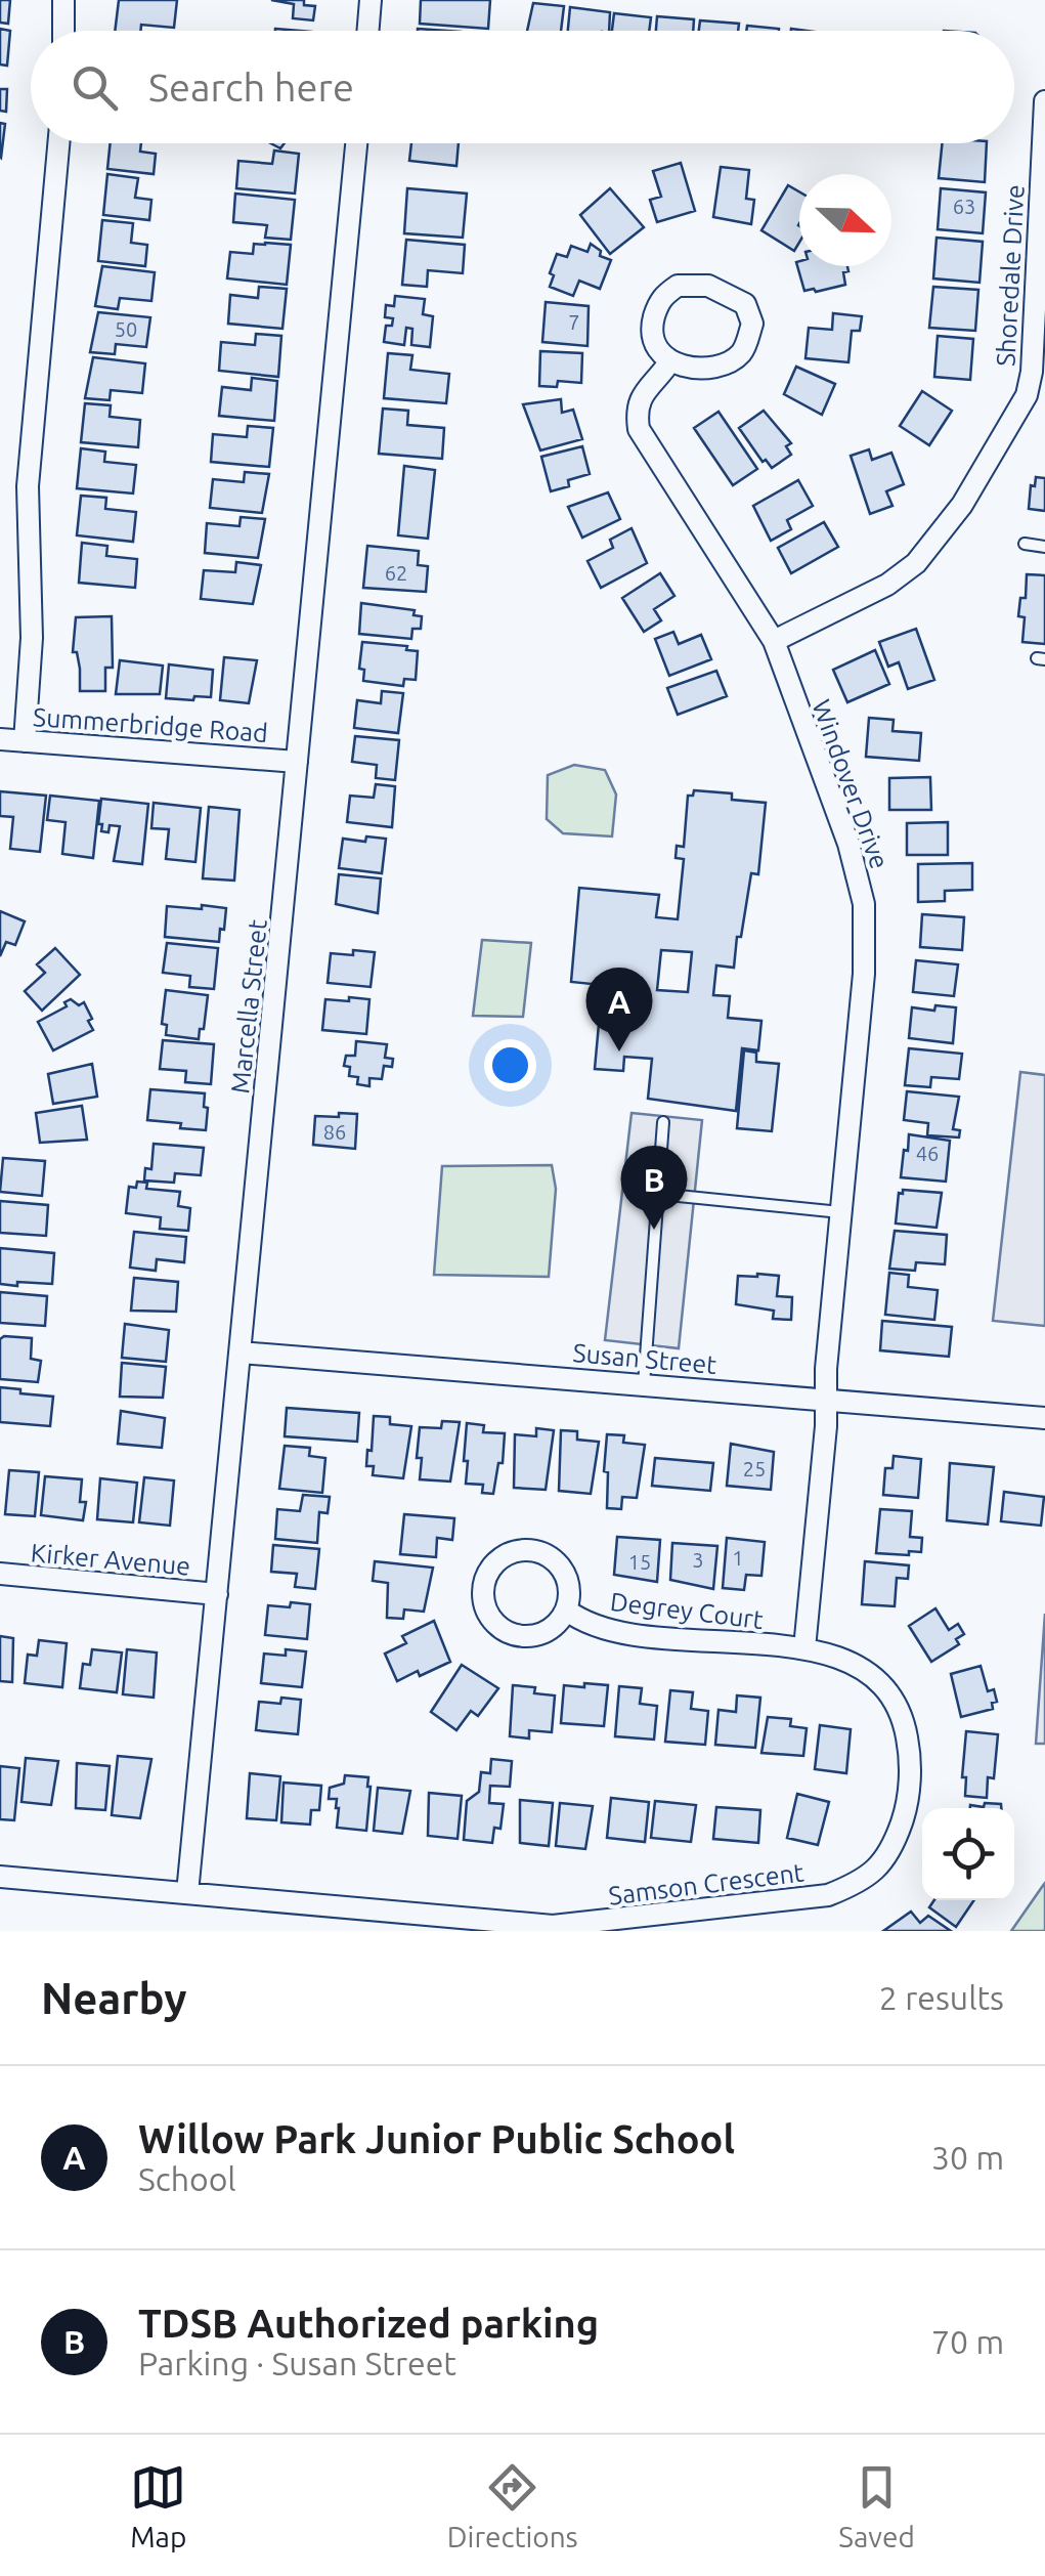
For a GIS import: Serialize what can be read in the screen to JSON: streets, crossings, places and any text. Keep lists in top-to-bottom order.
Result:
{
  "streets": {
    "street": [
      "Shoredale Drive",
      "Summerbridge Road",
      "Windover Drive",
      "Marcella Street",
      "Susan Street",
      "Kirker Avenue",
      "Degrey Court",
      "Samson Crescent"
    ]
  },
  "crossings": [
    ["Shoredale Drive", "Windover Drive"],
    ["Summerbridge Road", "Marcella Street"],
    ["Windover Drive", "Susan Street"],
    ["Marcella Street", "Susan Street"],
    ["Marcella Street", "Kirker Avenue"],
    ["Marcella Street", "Samson Crescent"],
    ["Degrey Court", "Samson Crescent"]
  ],
  "house_numbers": [
    "63",
    "7",
    "50",
    "62",
    "86",
    "46",
    "25",
    "1",
    "3",
    "15"
  ],
  "north": "right",
  "page": {
    "search": "Search here",
    "pins": ["A", "B"],
    "heading": ["Nearby", "2 results"],
    "list": [
      {
        "mark": "A",
        "name": "Willow Park Junior Public School",
        "note": "School",
        "value": "30 m"
      },
      {
        "mark": "B",
        "name": "TDSB Authorized parking",
        "note": "Parking · Susan Street",
        "value": "70 m"
      }
    ],
    "nav": ["Map", "Directions", "Saved"]
  }
}
